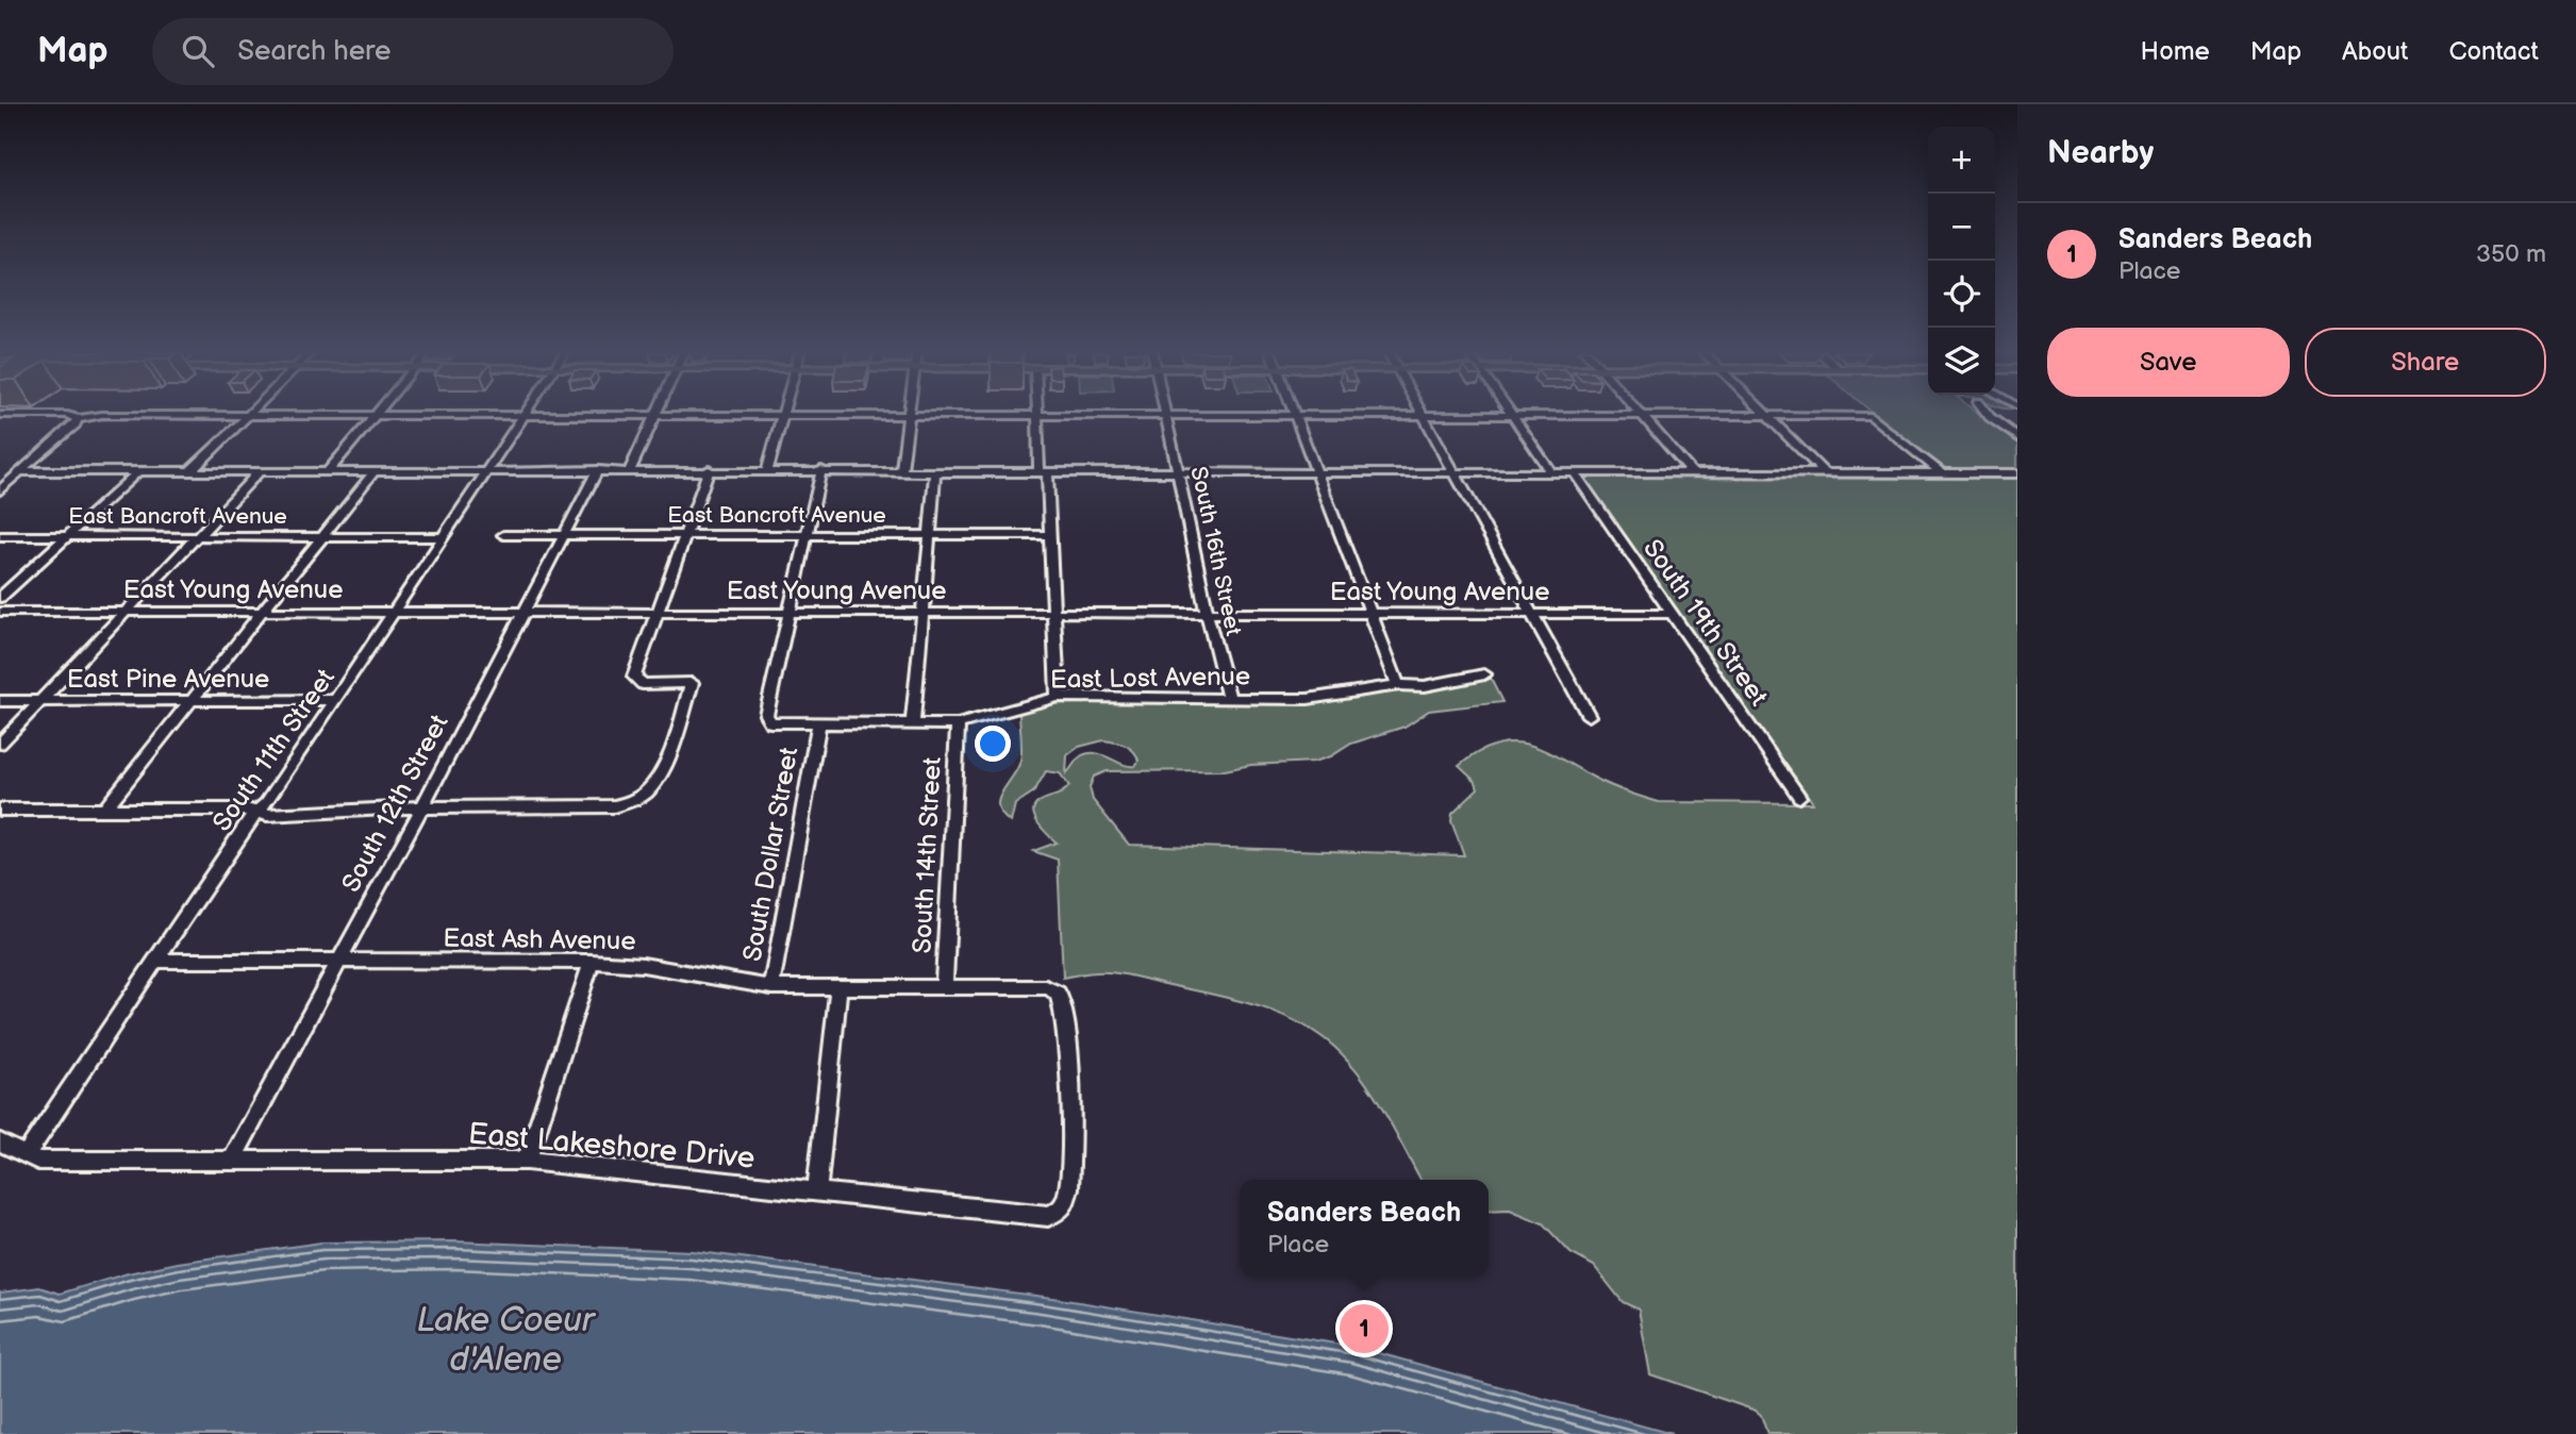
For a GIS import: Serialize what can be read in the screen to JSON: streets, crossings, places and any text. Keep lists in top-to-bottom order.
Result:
{
  "streets": {
    "street": [
      "East Bancroft Avenue",
      "South 16th Street",
      "East Young Avenue",
      "South 19th Street",
      "East Lost Avenue",
      "East Pine Avenue",
      "South 11th Street",
      "South 12th Street",
      "South Dollar Street",
      "South 14th Street",
      "East Ash Avenue",
      "East Lakeshore Drive"
    ]
  },
  "crossings": [
    ["East Bancroft Avenue", "South 11th Street"],
    ["East Bancroft Avenue", "South 12th Street"],
    ["East Bancroft Avenue", "South Dollar Street"],
    ["East Bancroft Avenue", "South 14th Street"],
    ["South 16th Street", "East Young Avenue"],
    ["South 16th Street", "East Lost Avenue"],
    ["East Young Avenue", "South 19th Street"],
    ["East Young Avenue", "South 11th Street"],
    ["East Young Avenue", "South 12th Street"],
    ["East Young Avenue", "South Dollar Street"],
    ["East Young Avenue", "South 14th Street"],
    ["East Lost Avenue", "South Dollar Street"],
    ["East Lost Avenue", "South 14th Street"],
    ["East Pine Avenue", "South 11th Street"],
    ["South 11th Street", "East Ash Avenue"],
    ["South 11th Street", "East Lakeshore Drive"],
    ["South 12th Street", "East Ash Avenue"],
    ["South 12th Street", "East Lakeshore Drive"],
    ["South Dollar Street", "East Ash Avenue"],
    ["South 14th Street", "East Ash Avenue"],
    ["East Ash Avenue", "East Lakeshore Drive"]
  ],
  "water": ["Lake Coeur d'Alene"],
  "page": {
    "header": "Map",
    "search": "Search here",
    "nav": [
      "Home",
      "Map",
      "About",
      "Contact"
    ],
    "heading": "Nearby",
    "map_buttons": ["+", "−"],
    "list": [
      {
        "mark": "1",
        "name": "Sanders Beach",
        "note": "Place",
        "value": "350 m"
      }
    ],
    "buttons": ["Save", "Share"],
    "popup": ["Sanders Beach", "Place"],
    "pins": "1"
  }
}
